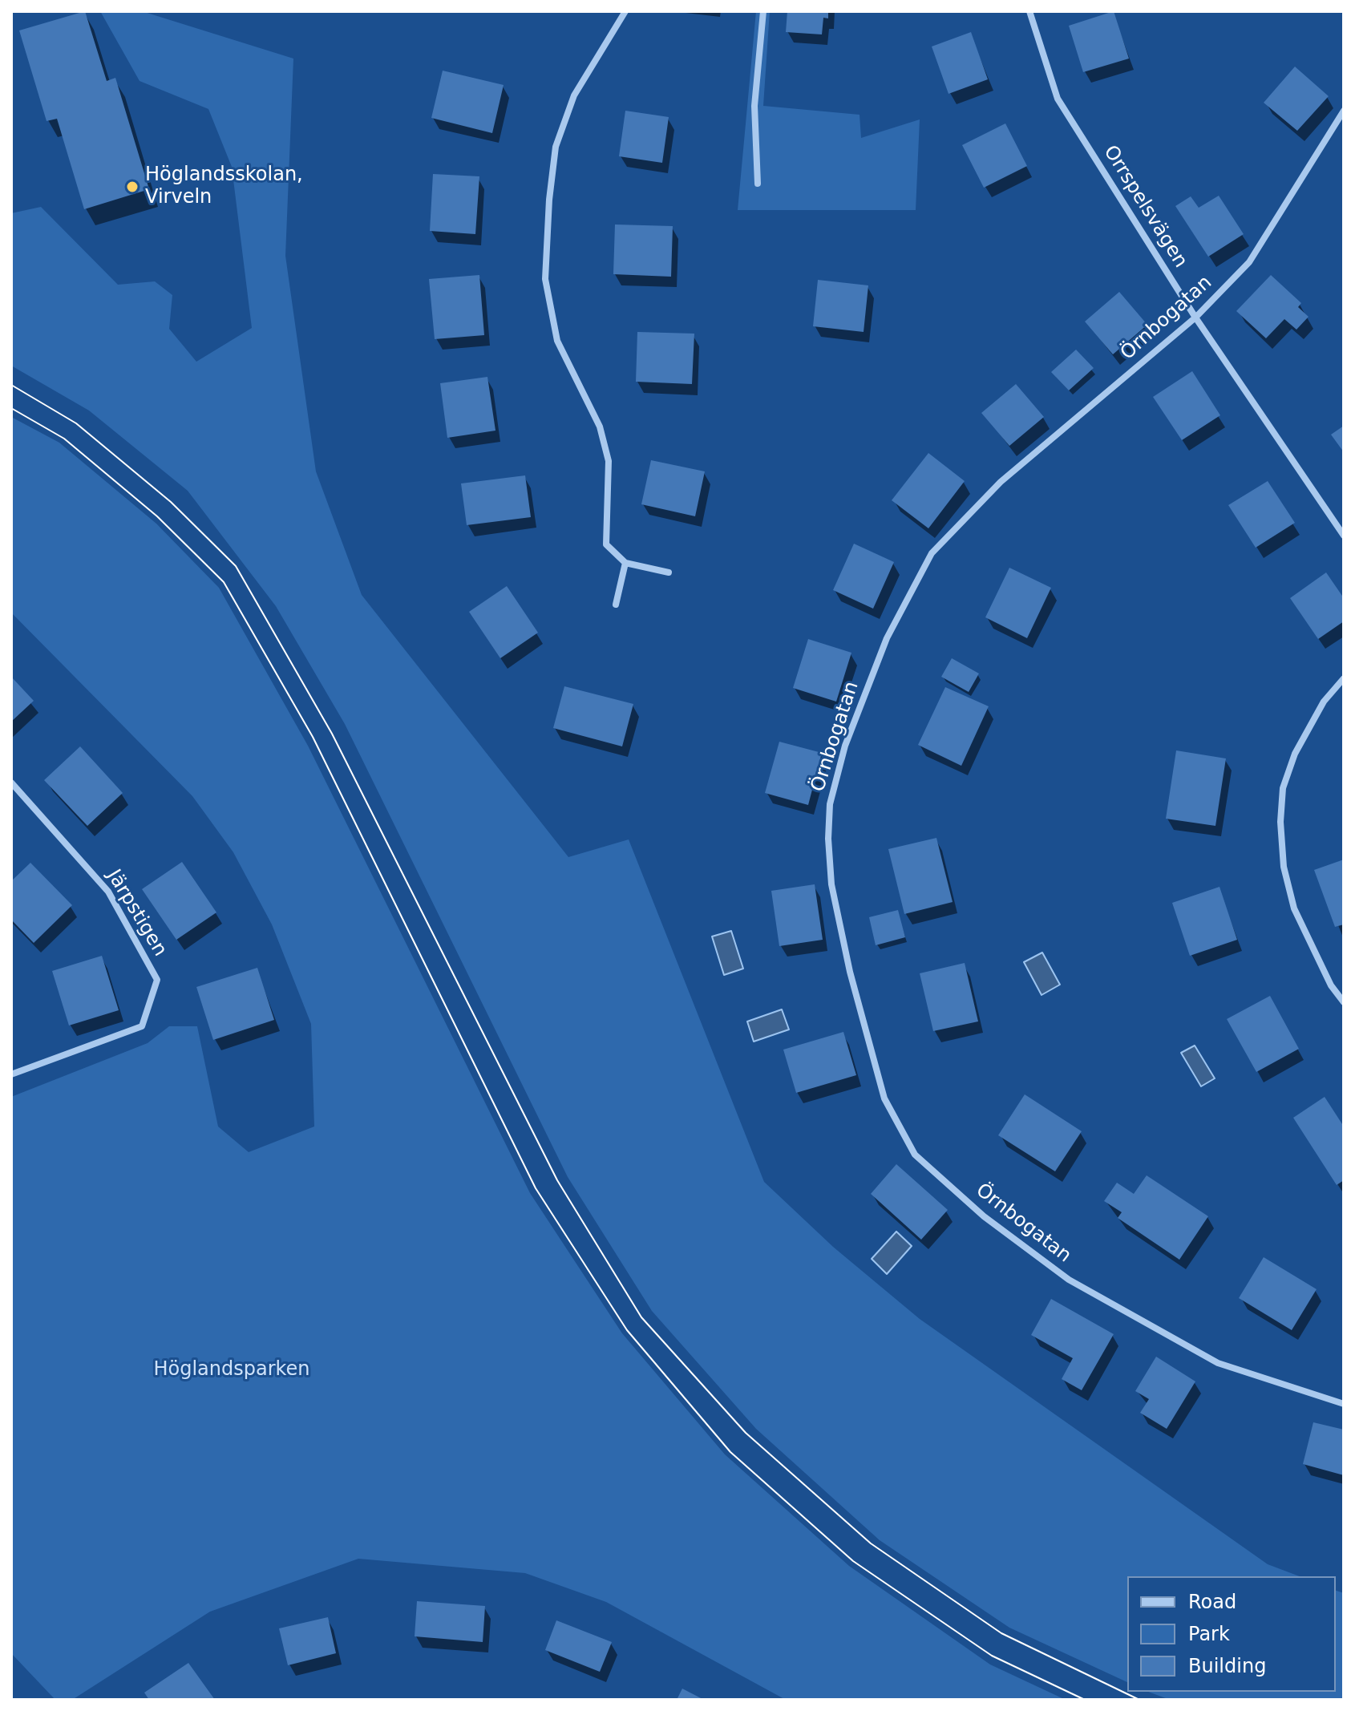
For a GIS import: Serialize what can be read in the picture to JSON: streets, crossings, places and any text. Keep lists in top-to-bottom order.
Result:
{
  "streets": {
    "street": ["Orrspelsvägen", "Örnbogatan", "Järpstigen"]
  },
  "crossings": [
    ["Orrspelsvägen", "Örnbogatan"]
  ],
  "parks": ["Höglandsparken"],
  "places": ["Höglandsskolan, Virveln"],
  "legend": ["Road", "Park", "Building"]
}
